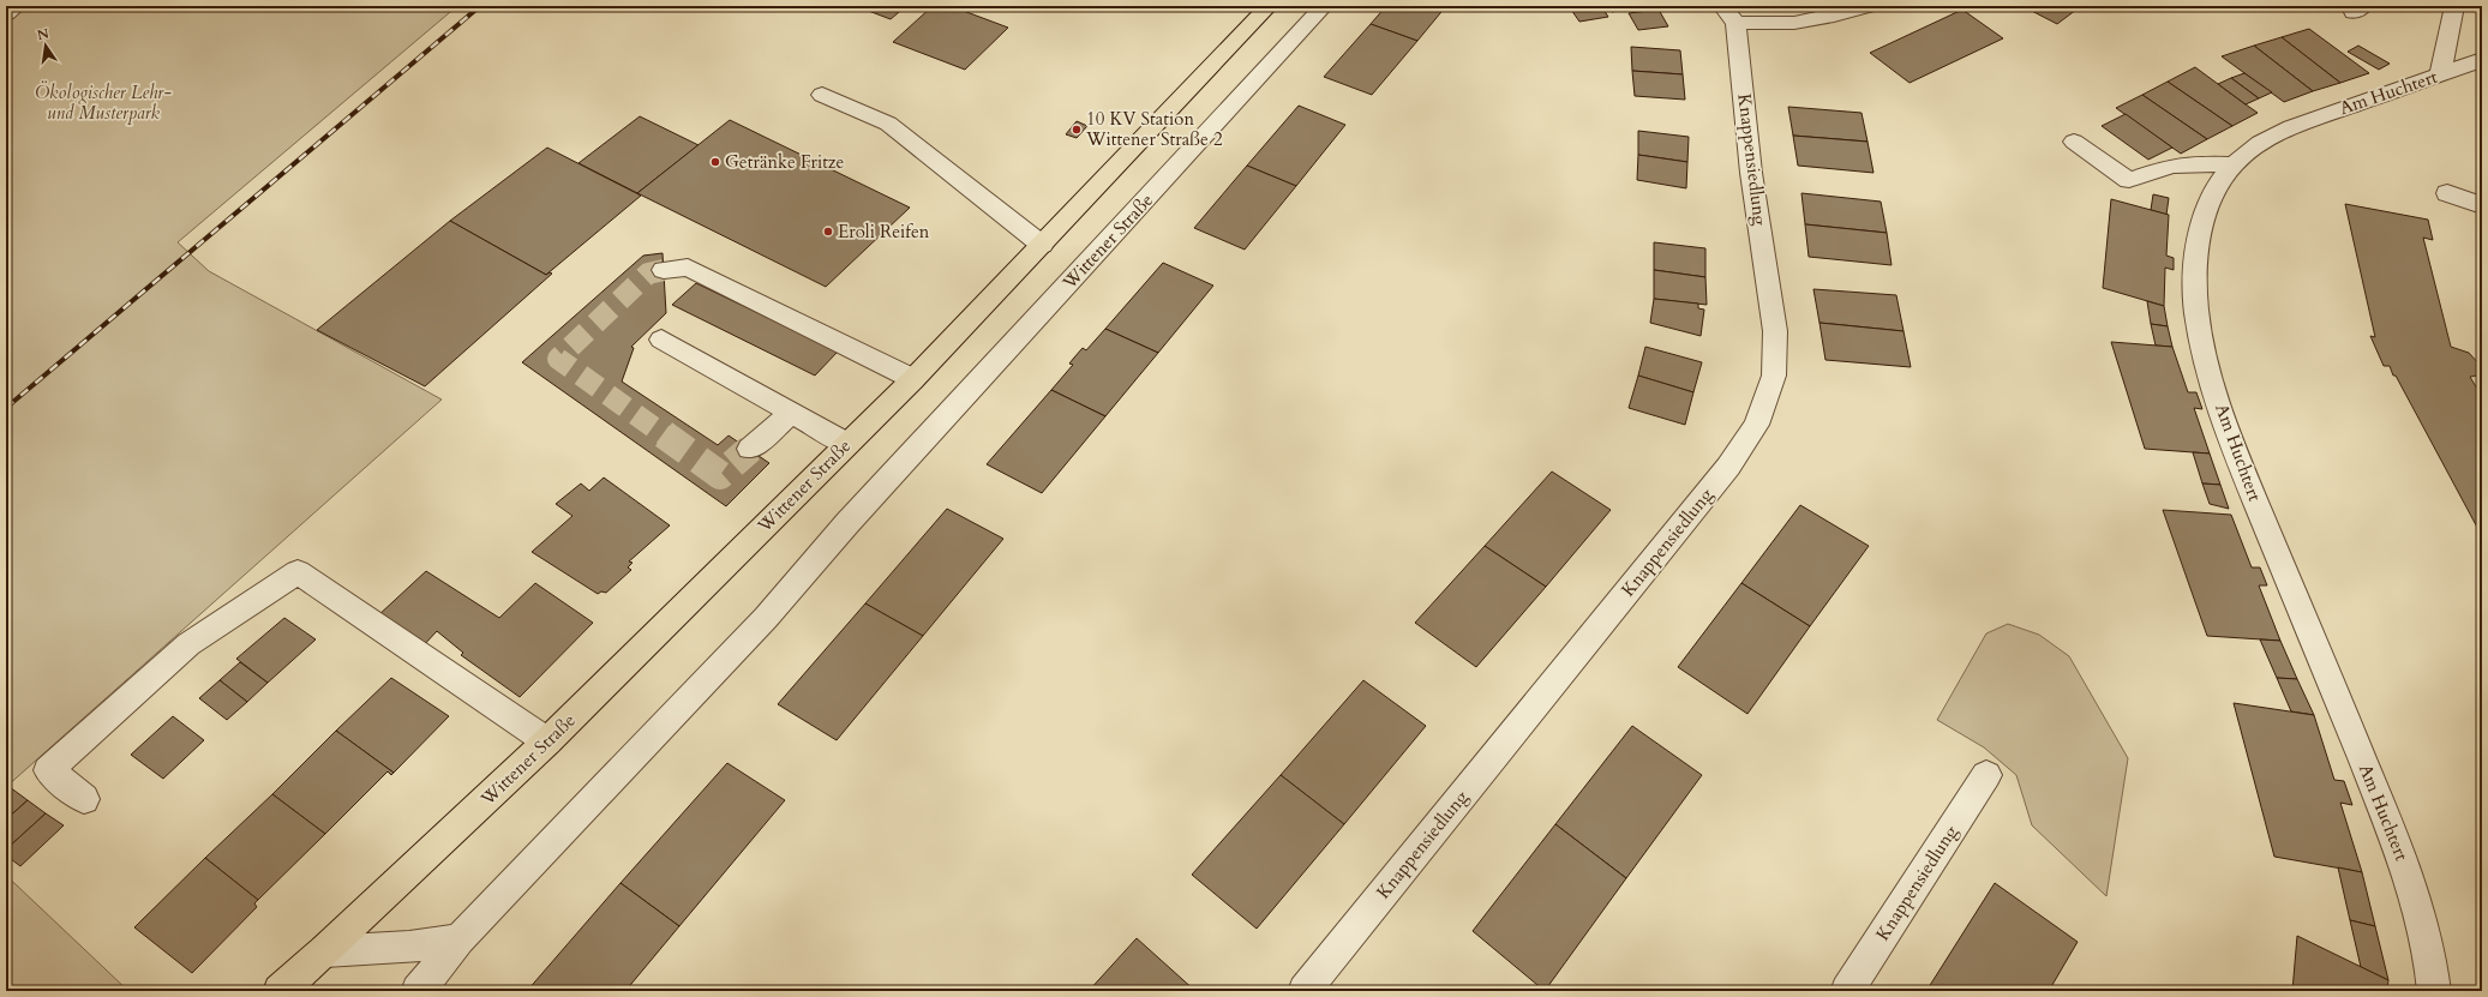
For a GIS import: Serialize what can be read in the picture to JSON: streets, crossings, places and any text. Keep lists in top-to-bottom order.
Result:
{
  "streets": {
    "main road": ["Wittener Straße"],
    "street": ["Am Huchtert", "Knappensiedlung"]
  },
  "parks": ["Ökologischer Lehr- und Musterpark"],
  "places": ["10 KV Station Wittener Straße 2", "Getränke Fritze", "Eroli Reifen"],
  "north": "top"
}
